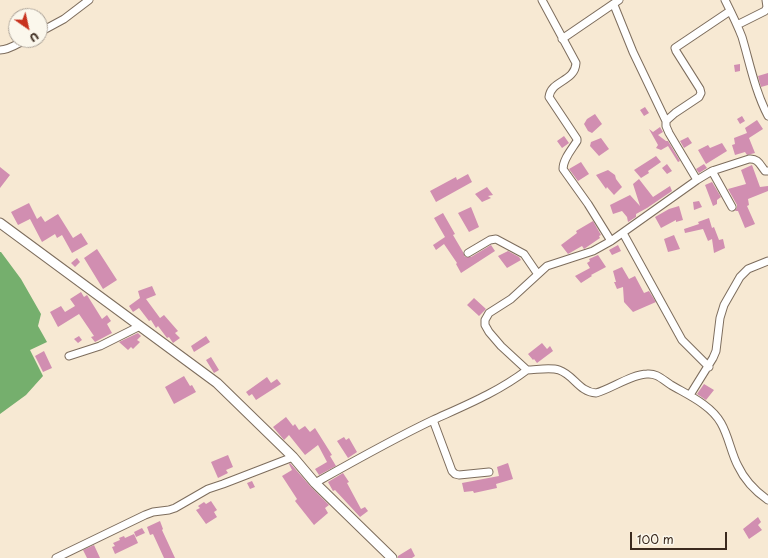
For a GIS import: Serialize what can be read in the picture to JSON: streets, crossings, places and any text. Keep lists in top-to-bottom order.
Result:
{
  "scale_bar": "100 m",
  "north": "bottom right"
}
